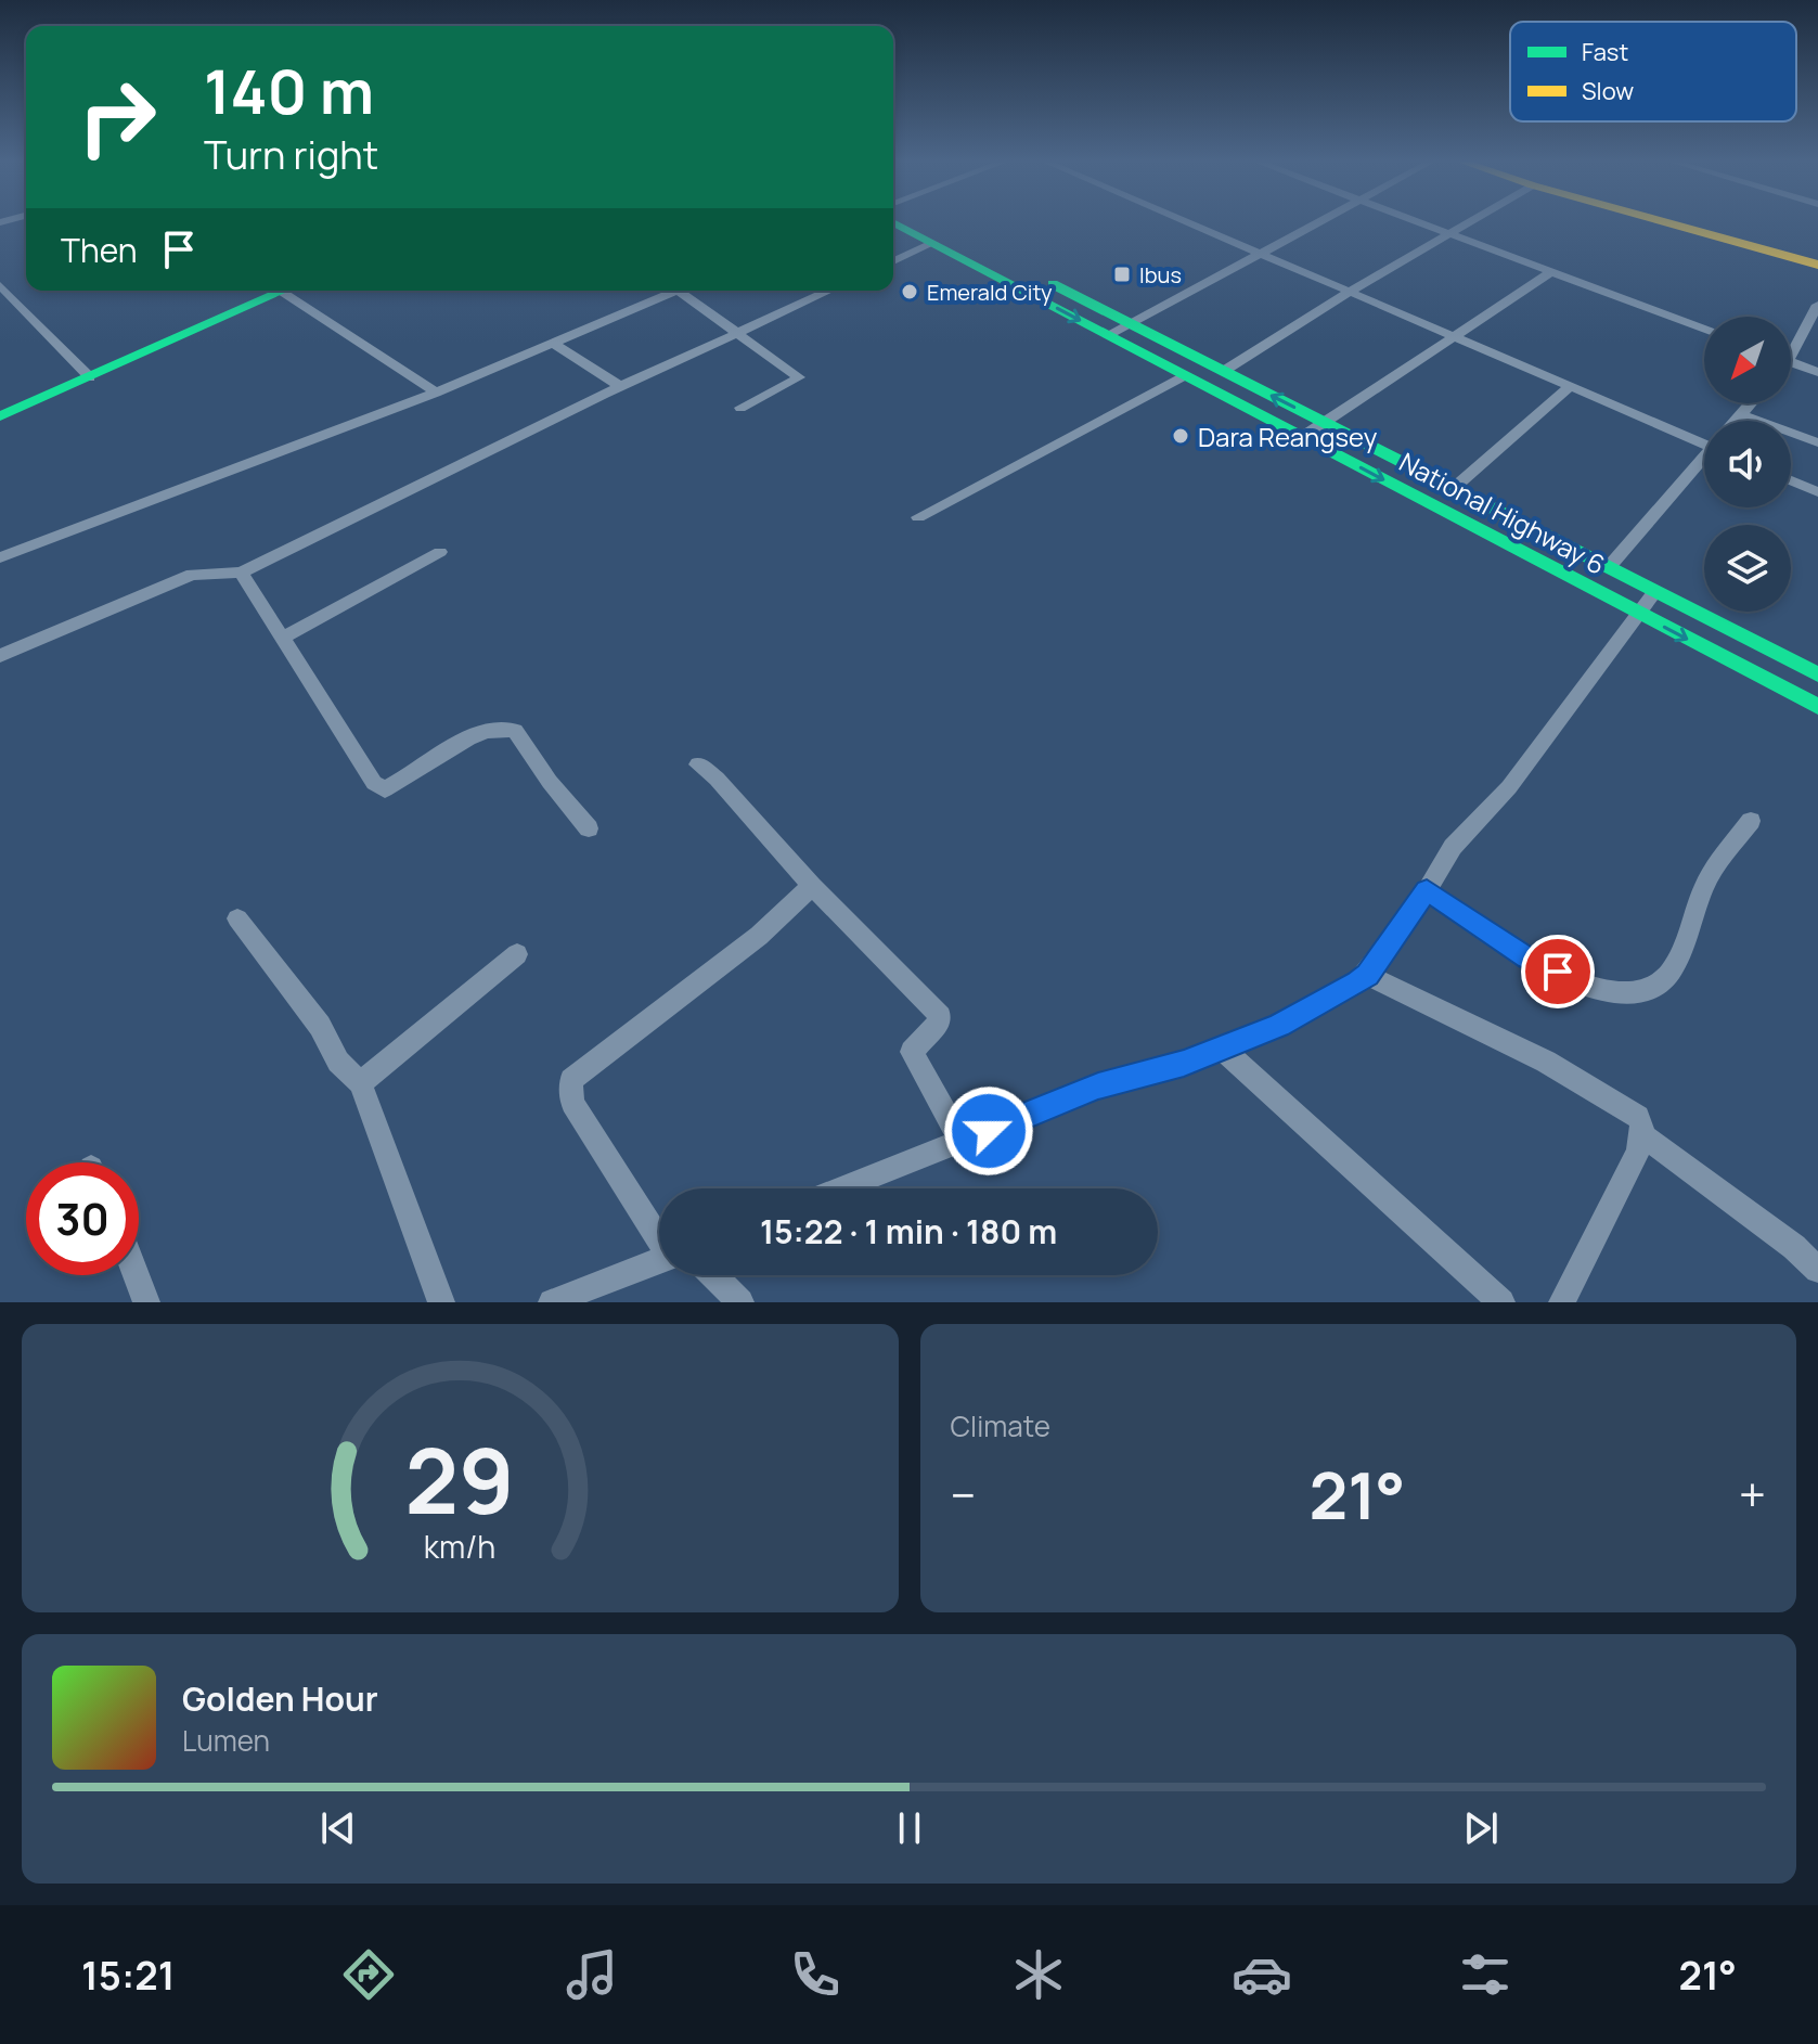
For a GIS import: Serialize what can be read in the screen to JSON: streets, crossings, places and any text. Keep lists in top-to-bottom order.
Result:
{
  "streets": {
    "main road": ["National Highway 6"]
  },
  "places": {
    "transit": ["Ibus"],
    "other": ["Emerald City", "Dara Reangsey"]
  },
  "legend": ["Fast", "Slow"],
  "north": "bottom left",
  "page": {
    "turn": ["140 m", "Turn right"],
    "then": "Then",
    "limit": "30",
    "trip": "15:22 · 1 min · 180 m",
    "tile": "Climate",
    "heat": ["−", "21°", "+"],
    "song": ["Golden Hour", "Lumen"],
    "tabs": ["15:21", "21°"],
    "gauge": ["29", "km/h"]
  }
}
